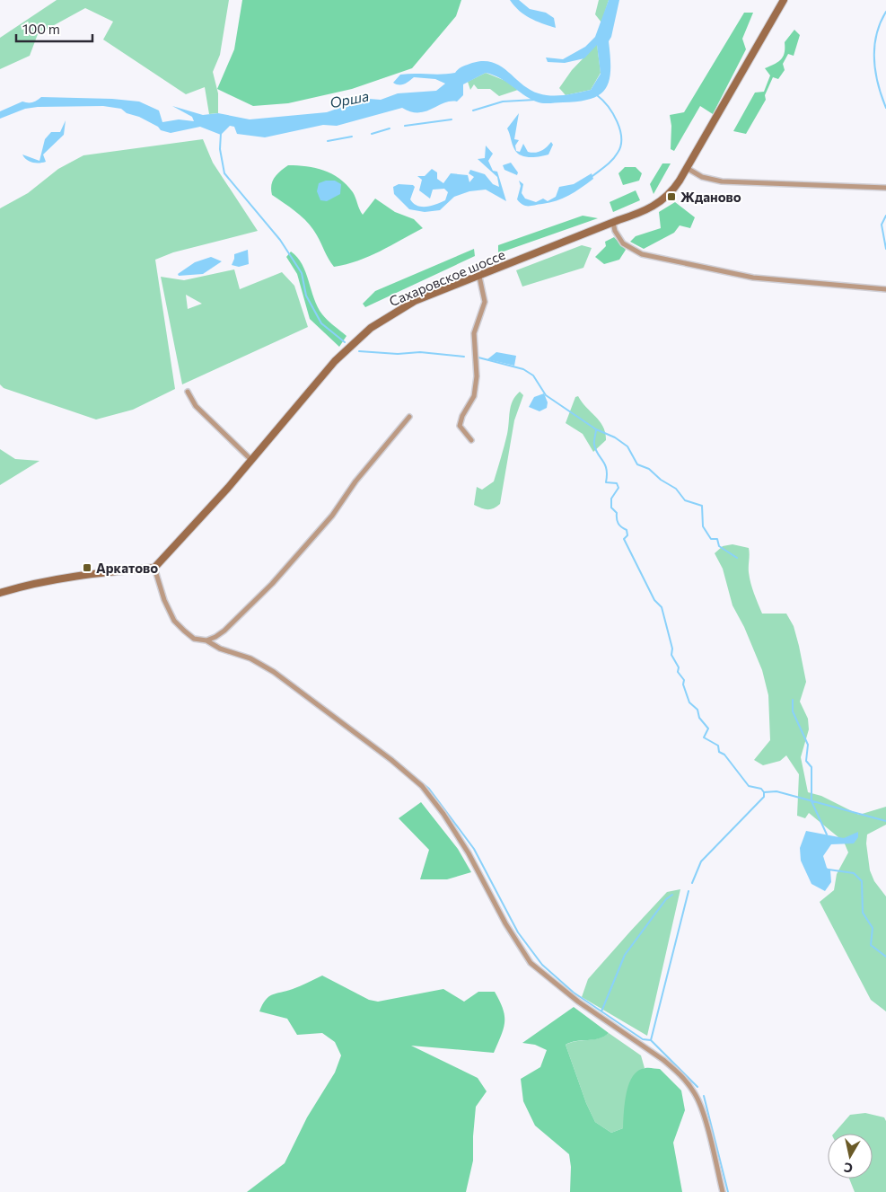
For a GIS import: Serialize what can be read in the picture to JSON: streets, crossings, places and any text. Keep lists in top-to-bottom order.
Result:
{
  "streets": {
    "main road": ["Сахаровское шоссе"]
  },
  "water": ["Орша"],
  "places": {
    "transit": ["Жданово", "Аркатово"]
  },
  "scale_bar": "100 m",
  "north": "bottom"
}
